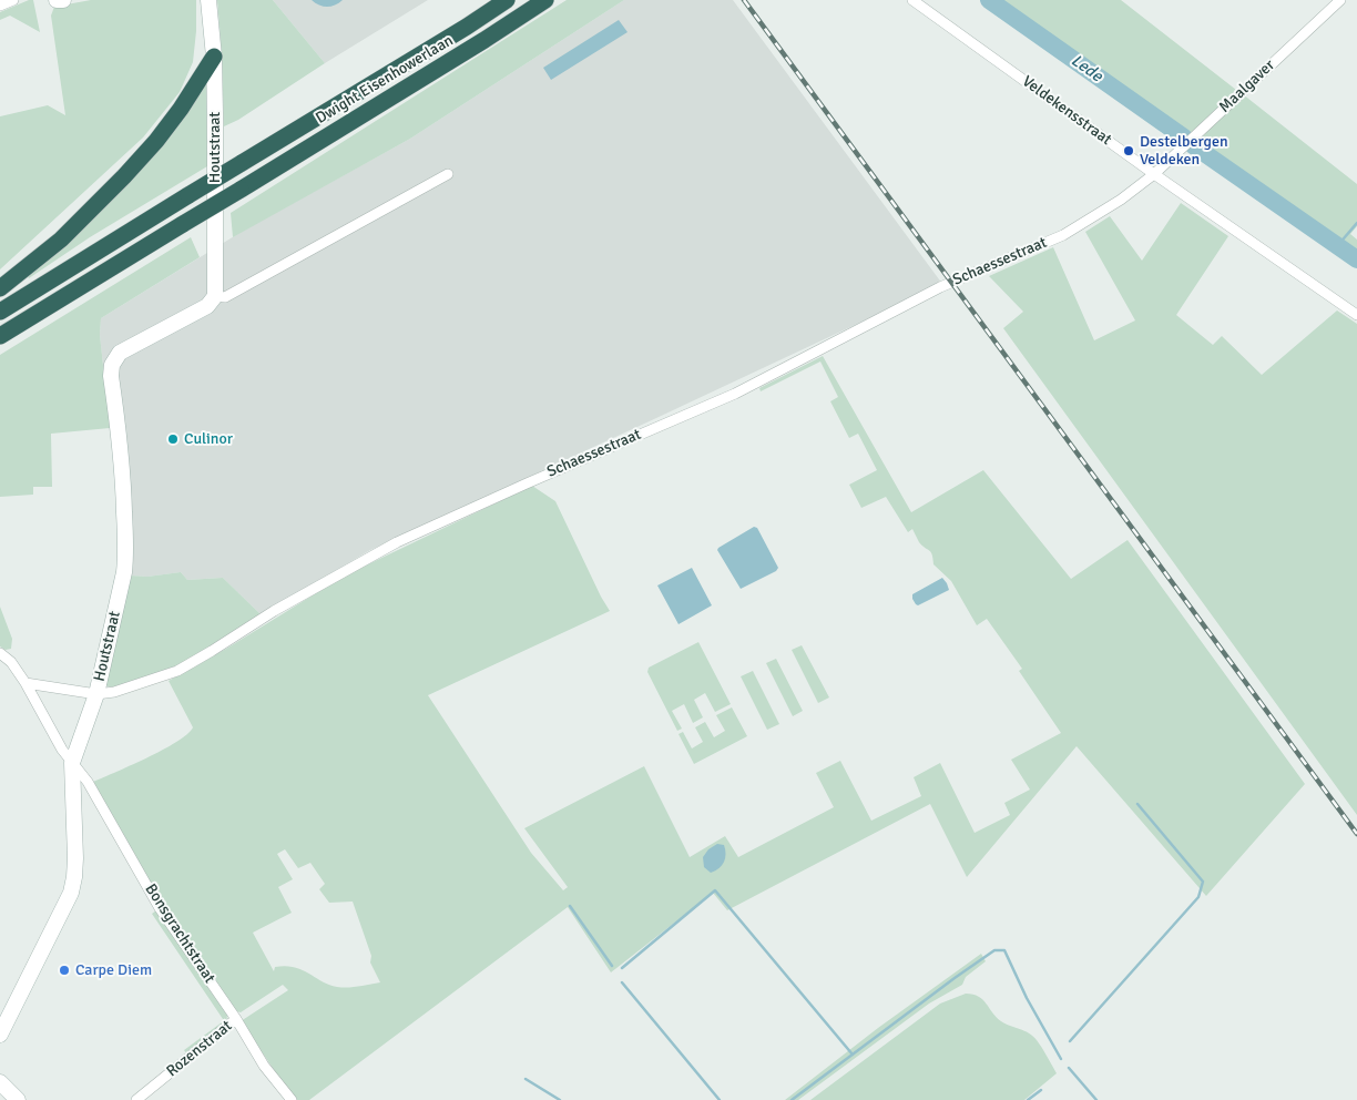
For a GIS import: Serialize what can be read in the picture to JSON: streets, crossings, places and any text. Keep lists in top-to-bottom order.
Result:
{
  "streets": {
    "highway": ["Dwight Eisenhowerlaan"],
    "street": [
      "Maalgaver",
      "Veldekensstraat",
      "Houtstraat",
      "Schaessestraat",
      "Bonsgrachtstraat",
      "Rozenstraat"
    ]
  },
  "crossings": [
    ["Maalgaver", "Veldekensstraat"],
    ["Maalgaver", "Schaessestraat"],
    ["Veldekensstraat", "Schaessestraat"],
    ["Houtstraat", "Schaessestraat"],
    ["Houtstraat", "Bonsgrachtstraat"],
    ["Bonsgrachtstraat", "Rozenstraat"]
  ],
  "water": ["Lede"],
  "places": ["Destelbergen Veldeken", "Culinor", "Carpe Diem"]
}
